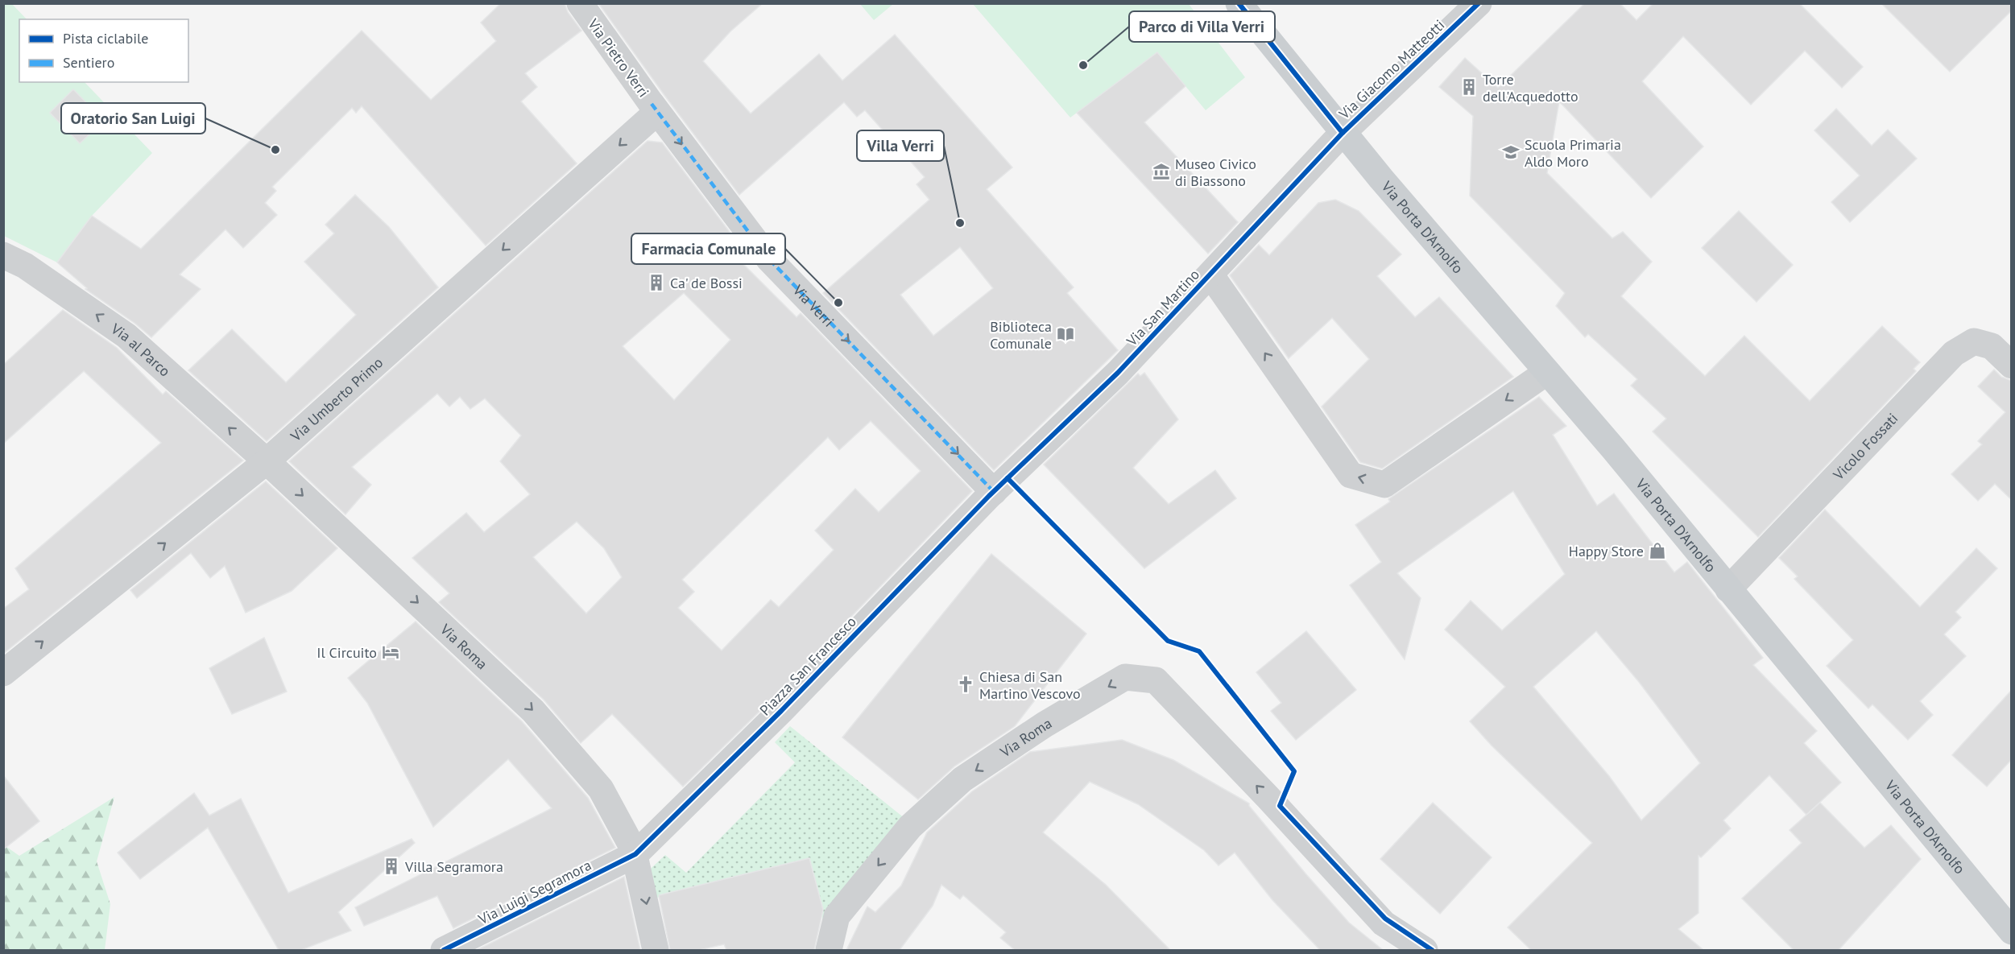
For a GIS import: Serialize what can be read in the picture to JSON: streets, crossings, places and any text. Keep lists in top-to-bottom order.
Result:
{
  "streets": {
    "main road": ["Via Porta D'Arnolfo"],
    "street": [
      "Via Pietro Verri",
      "Via Giacomo Matteotti",
      "Via Verri",
      "Via San Martino",
      "Via al Parco",
      "Via Umberto Primo",
      "Vicolo Fossati",
      "Via Roma",
      "Piazza San Francesco",
      "Via Luigi Segramora"
    ]
  },
  "crossings": [
    ["Via Pietro Verri", "Via Verri"],
    ["Via Pietro Verri", "Via Umberto Primo"],
    ["Via Giacomo Matteotti", "Via Porta D'Arnolfo"],
    ["Via Giacomo Matteotti", "Via San Martino"],
    ["Via Porta D'Arnolfo", "Via San Martino"],
    ["Via Porta D'Arnolfo", "Vicolo Fossati"],
    ["Via Verri", "Via San Martino"],
    ["Via Verri", "Via Umberto Primo"],
    ["Via Verri", "Piazza San Francesco"],
    ["Via San Martino", "Piazza San Francesco"],
    ["Via al Parco", "Via Umberto Primo"],
    ["Via al Parco", "Via Roma"],
    ["Via Umberto Primo", "Via Roma"],
    ["Via Roma", "Piazza San Francesco"],
    ["Via Roma", "Via Luigi Segramora"],
    ["Piazza San Francesco", "Via Luigi Segramora"]
  ],
  "one_way": ["Via Verri", "Via al Parco"],
  "places": {
    "other": [
      "Parco di Villa Verri",
      "Oratorio San Luigi",
      "Villa Verri",
      "Farmacia Comunale"
    ],
    "building": ["Torre dell'Acquedotto", "Ca' de Bossi", "Villa Segramora"],
    "school or university": ["Scuola Primaria Aldo Moro"],
    "museum": ["Museo Civico di Biassono"],
    "library": ["Biblioteca Comunale"],
    "shop": ["Happy Store"],
    "hotel": ["Il Circuito"],
    "church": ["Chiesa di San Martino Vescovo"]
  },
  "legend": ["Pista ciclabile", "Sentiero"]
}
